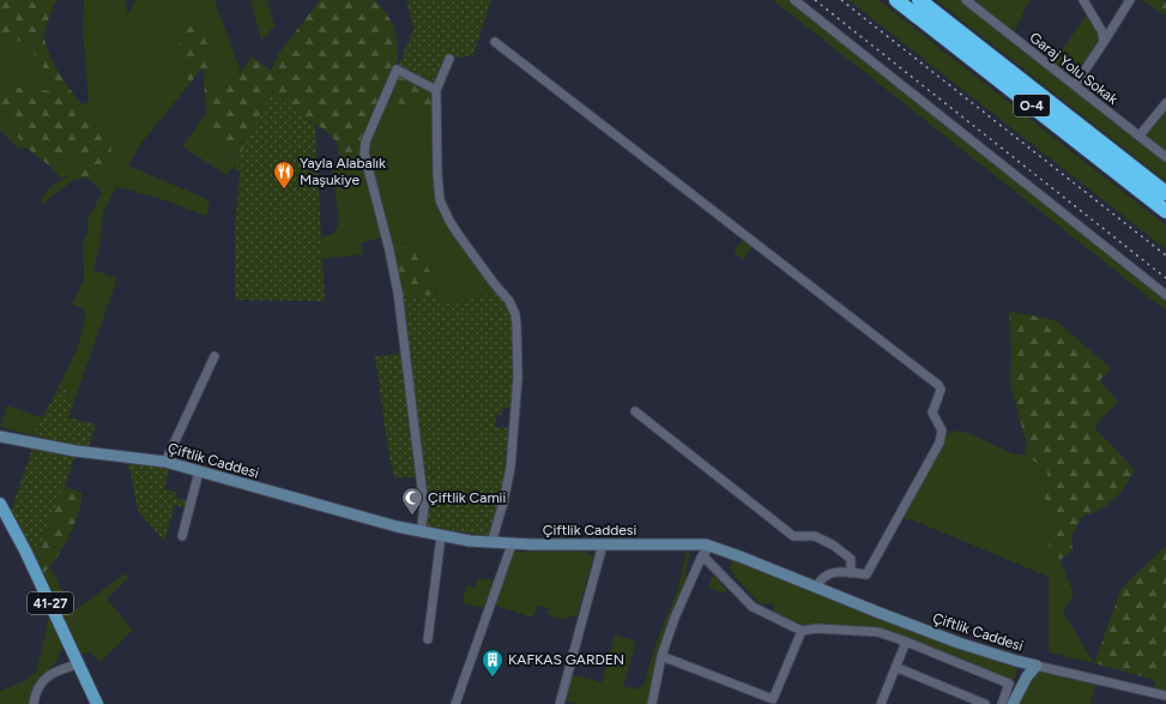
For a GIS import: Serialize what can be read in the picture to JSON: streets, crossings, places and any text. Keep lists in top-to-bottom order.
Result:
{
  "streets": {
    "highway": ["O-4"],
    "main road": ["41-27"],
    "street": ["Garaj Yolu Sokak", "Çiftlik Caddesi"]
  },
  "places": {
    "restaurant": ["Yayla Alabalık Maşukiye"],
    "mosque": ["Çiftlik Camii"],
    "building": ["KAFKAS GARDEN"]
  }
}
